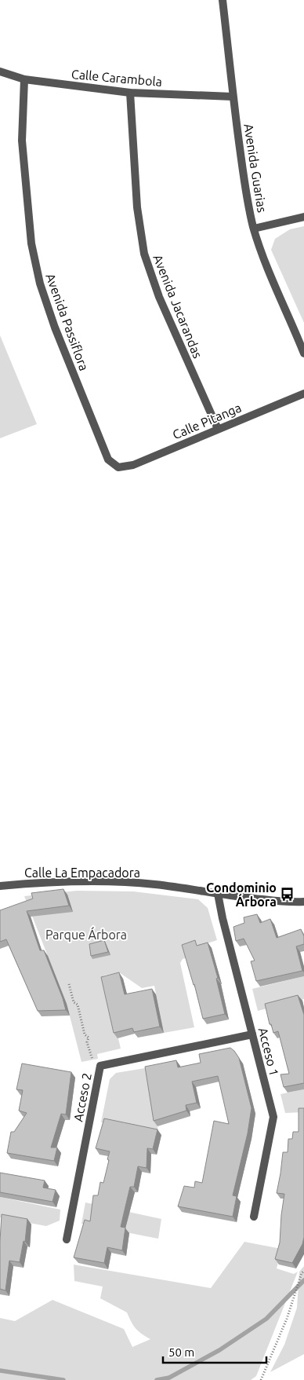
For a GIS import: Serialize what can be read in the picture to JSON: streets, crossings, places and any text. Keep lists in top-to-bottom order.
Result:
{
  "streets": {
    "street": [
      "Calle Carambola",
      "Avenida Guarias",
      "Avenida Jacarandas",
      "Avenida Passiflora",
      "Calle Pitanga",
      "Calle La Empacadora",
      "Acceso 1",
      "Acceso 2"
    ]
  },
  "crossings": [
    ["Calle Carambola", "Avenida Guarias"],
    ["Calle Carambola", "Avenida Jacarandas"],
    ["Calle Carambola", "Avenida Passiflora"],
    ["Avenida Jacarandas", "Calle Pitanga"],
    ["Avenida Passiflora", "Calle Pitanga"],
    ["Calle La Empacadora", "Acceso 1"],
    ["Acceso 1", "Acceso 2"]
  ],
  "parks": ["Parque Árbora"],
  "places": {
    "bus stop": ["Condominio Árbora"]
  },
  "scale_bar": "50 m"
}
